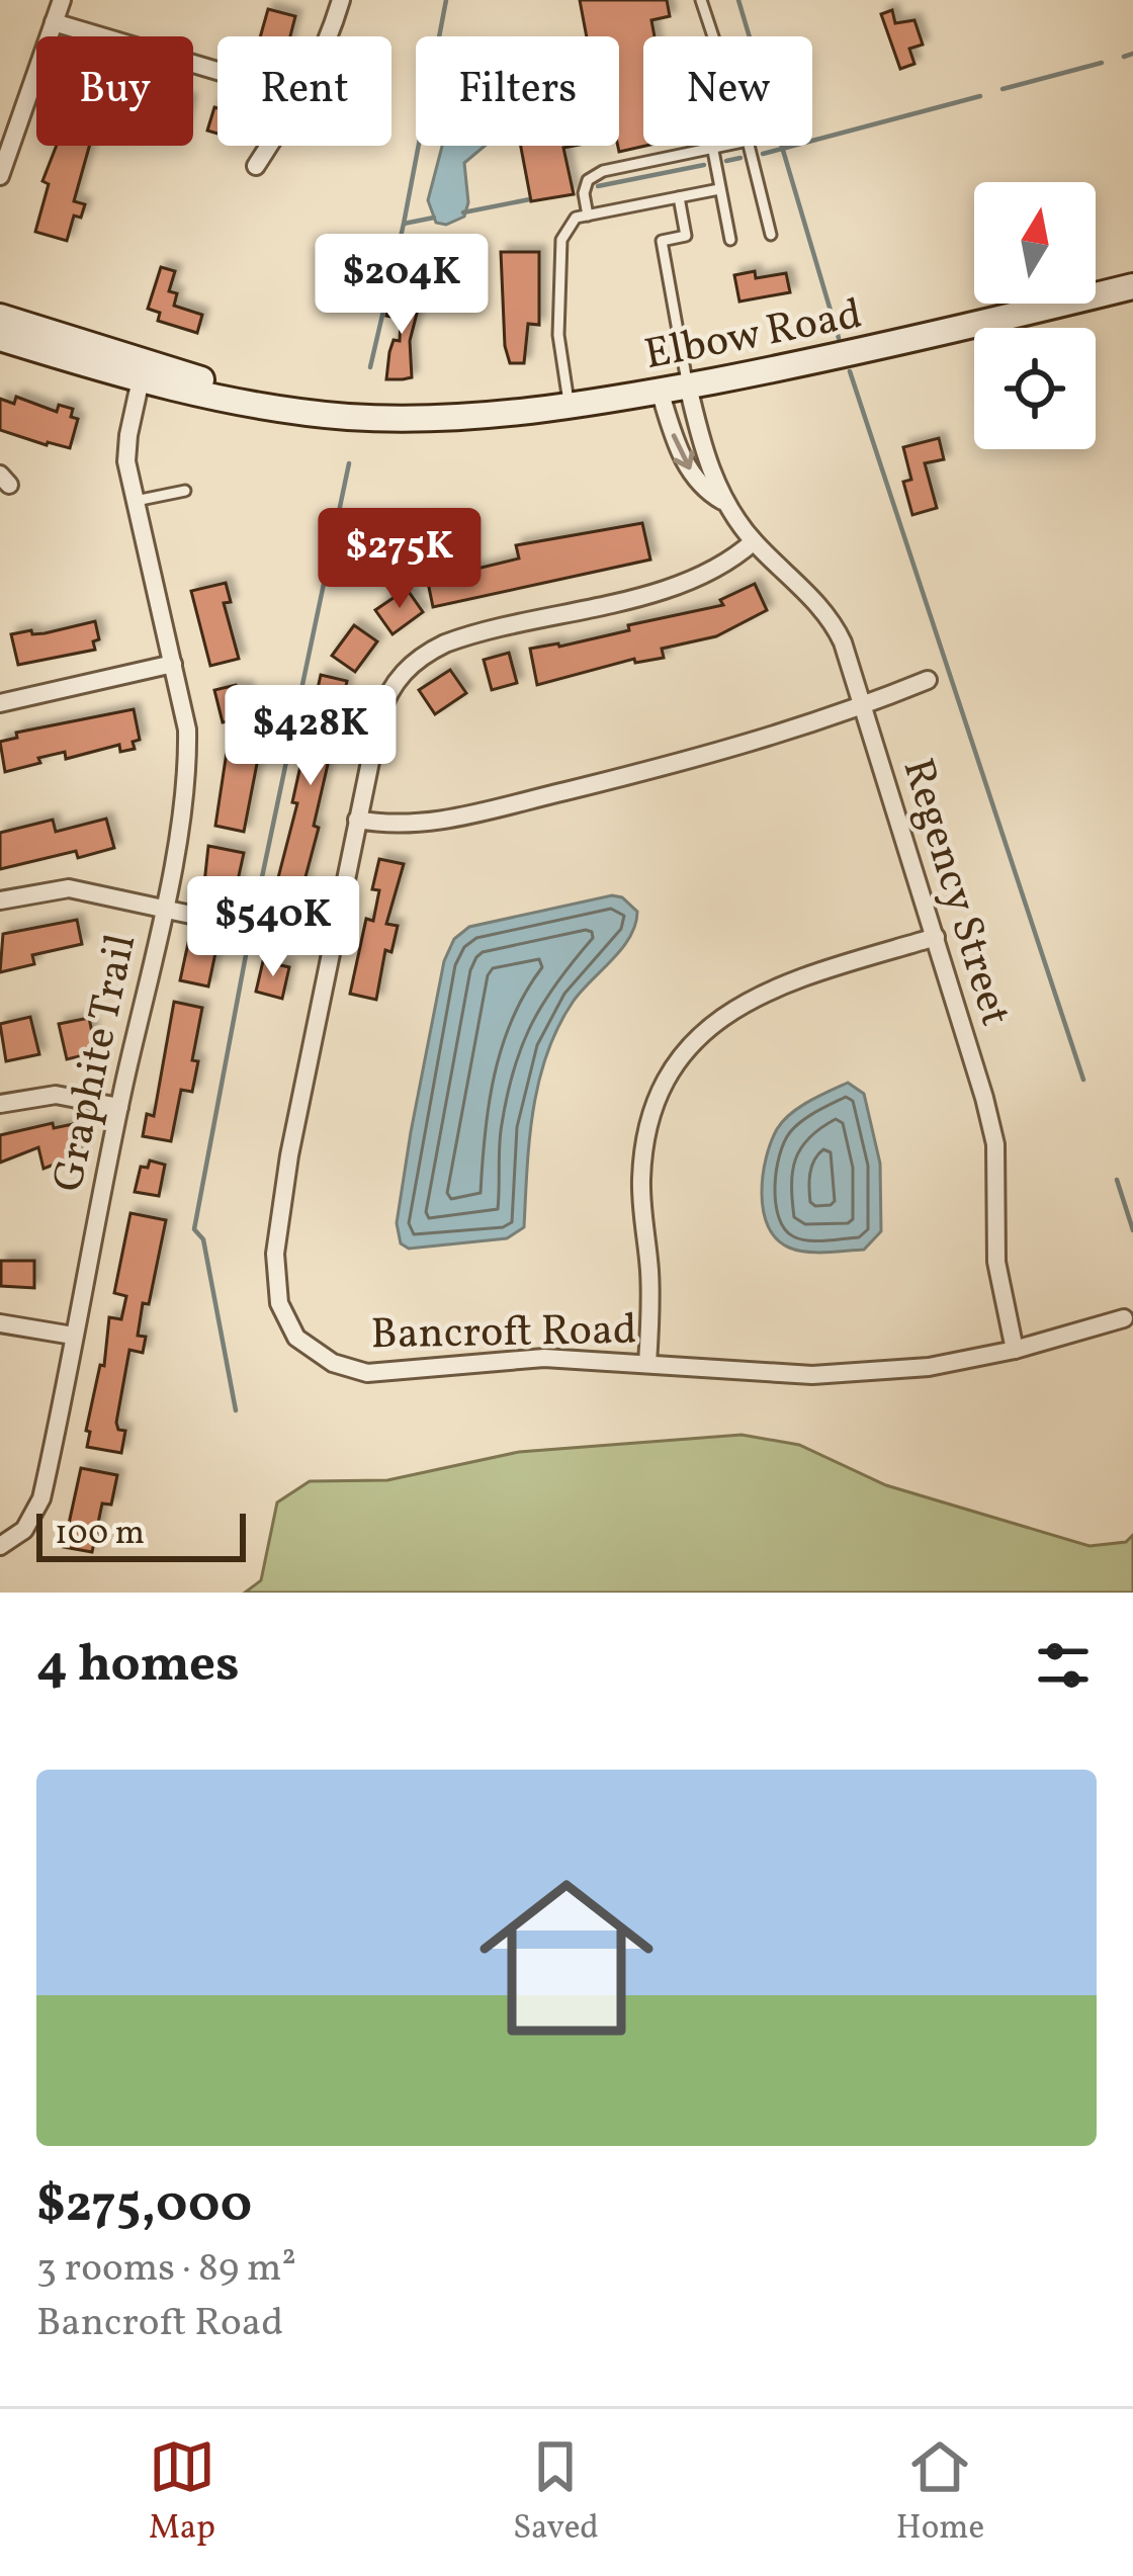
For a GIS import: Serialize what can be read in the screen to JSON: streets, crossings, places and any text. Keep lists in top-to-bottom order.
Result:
{
  "streets": {
    "main road": ["Elbow Road"],
    "street": ["Regency Street", "Graphite Trail", "Bancroft Road"]
  },
  "crossings": [
    ["Elbow Road", "Regency Street"],
    ["Elbow Road", "Graphite Trail"],
    ["Regency Street", "Bancroft Road"]
  ],
  "scale_bar": "100 m",
  "north": "top",
  "page": {
    "chip": [
      "Buy",
      "Rent",
      "Filters",
      "New"
    ],
    "price": [
      "$204K",
      "$275K",
      "$428K",
      "$540K"
    ],
    "scale": "100 m",
    "heading": "4 homes",
    "list": [
      {
        "name": "$275,000",
        "note": "3 rooms · 89 m² · Bancroft Road"
      }
    ],
    "tabs": ["Map", "Saved", "Home"]
  }
}
